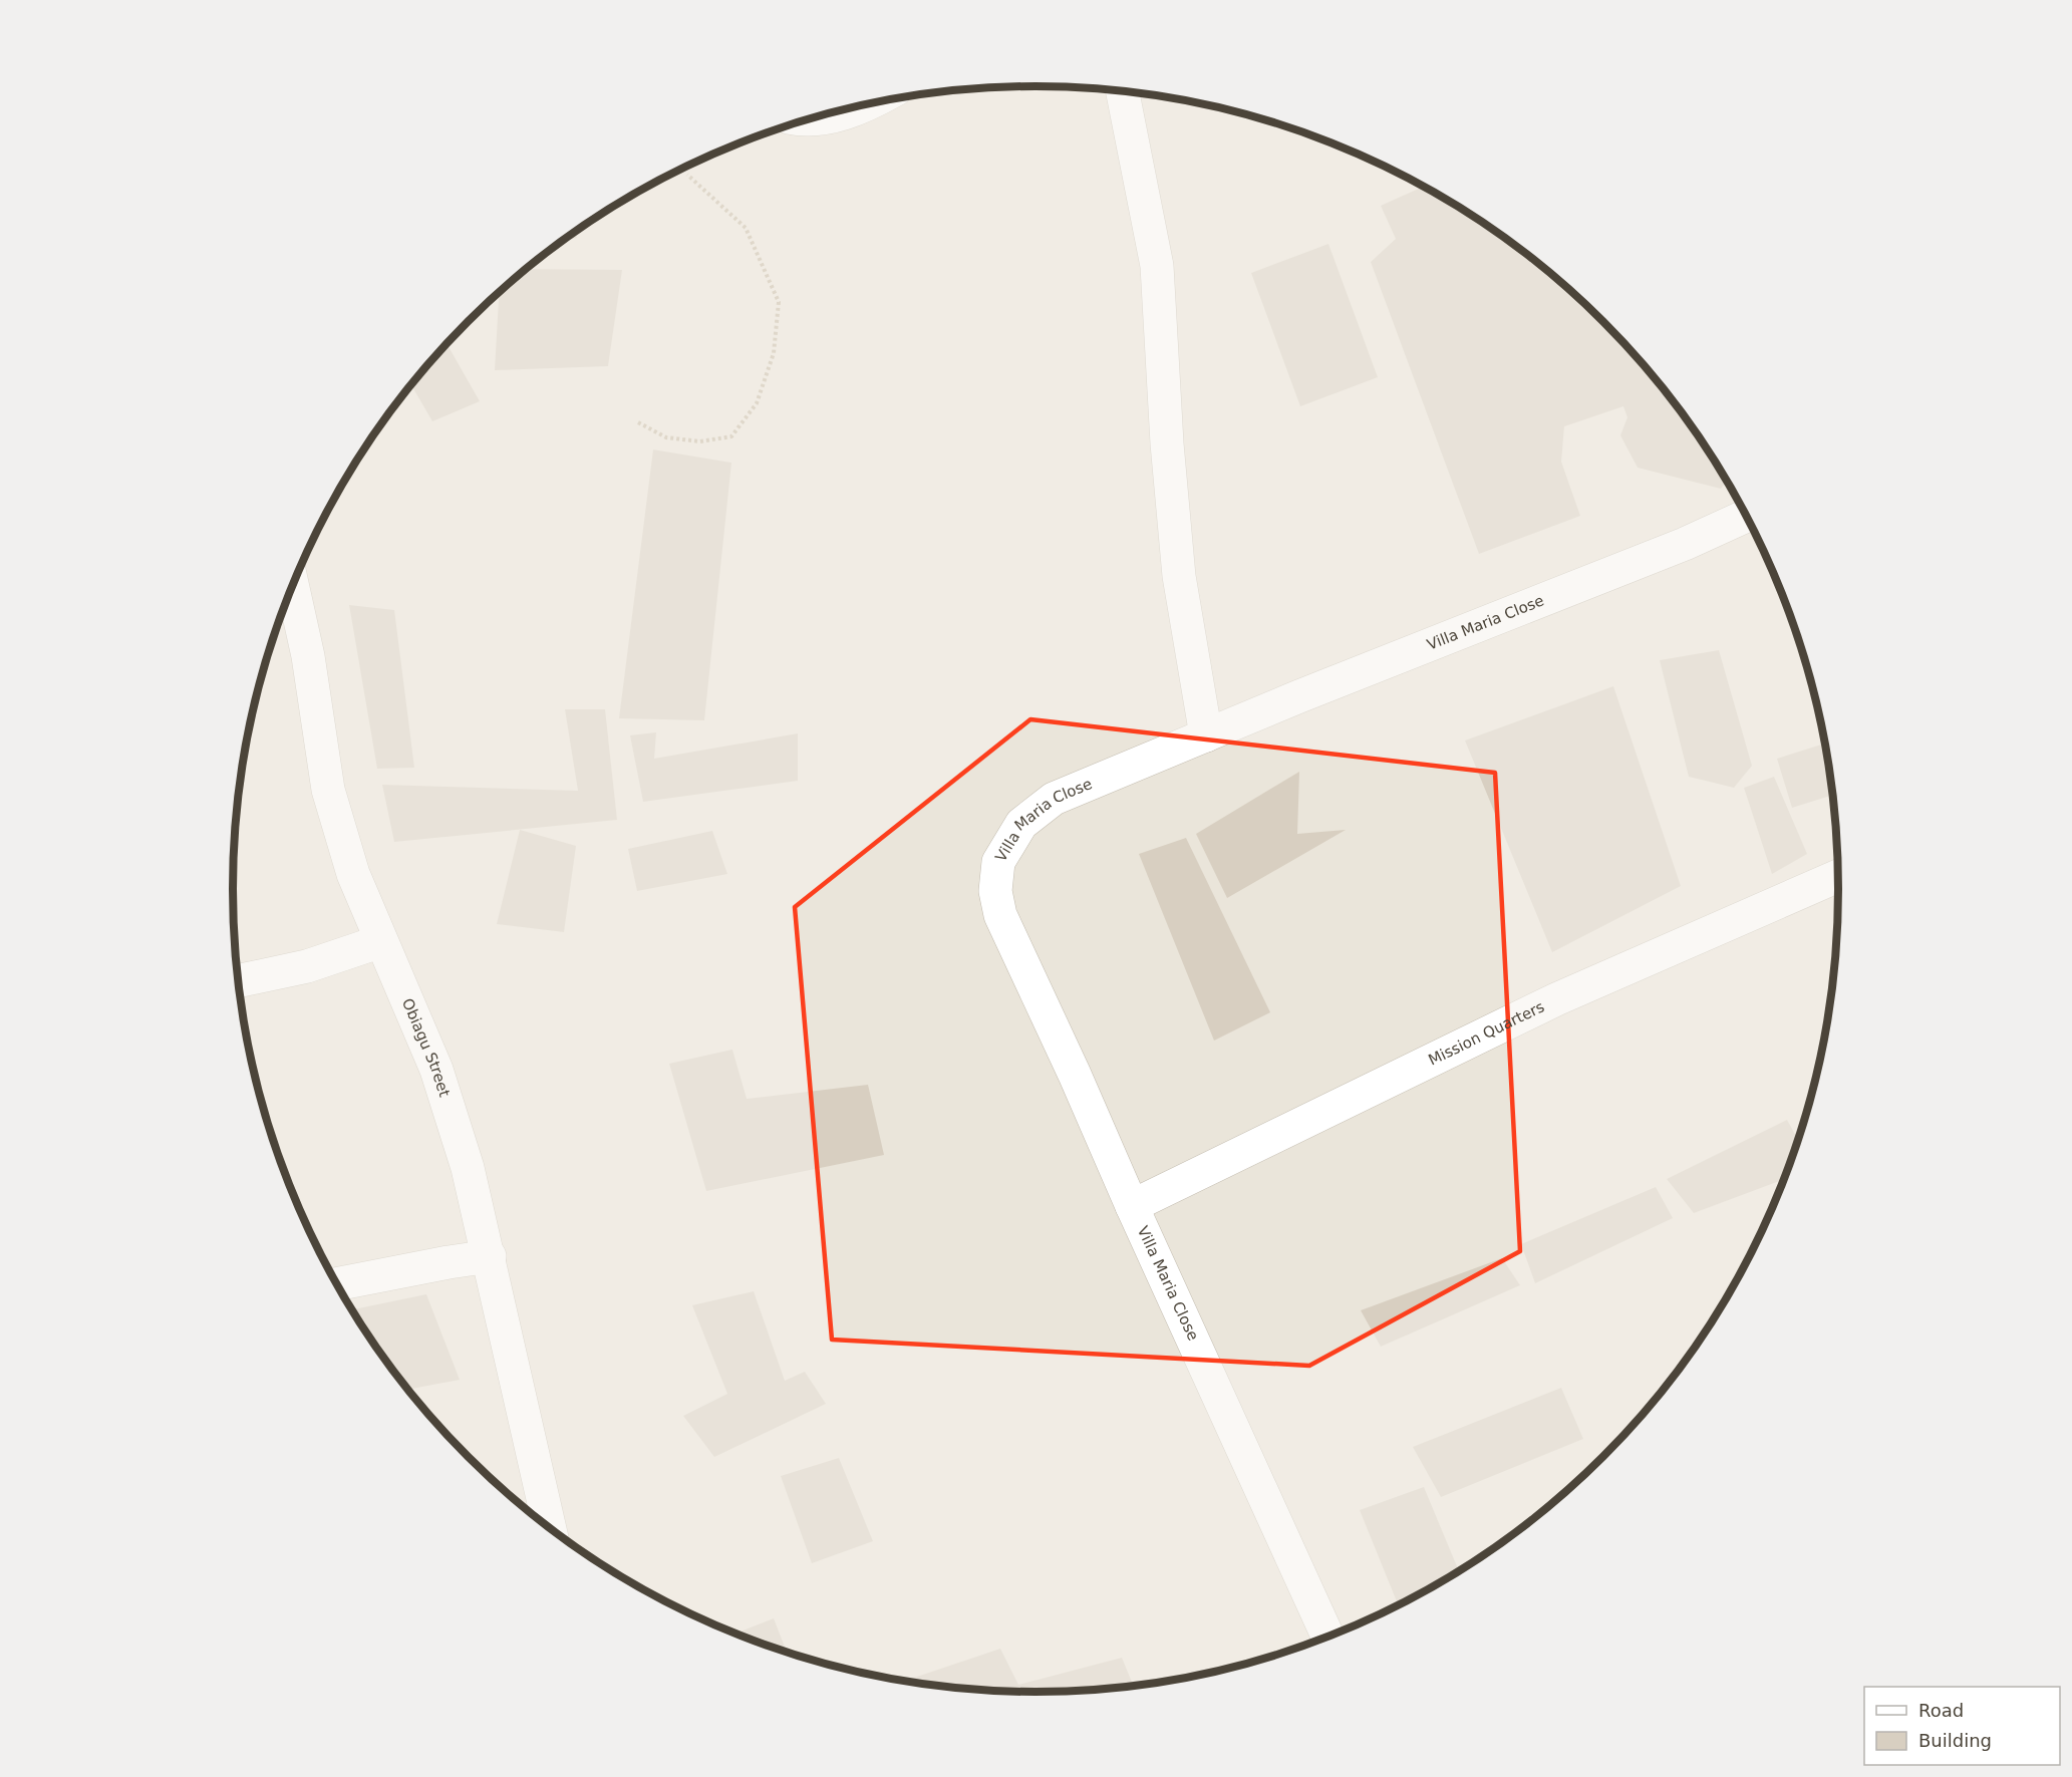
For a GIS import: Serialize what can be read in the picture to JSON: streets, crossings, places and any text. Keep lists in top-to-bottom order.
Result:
{
  "streets": {
    "street": ["Villa Maria Close", "Mission Quarters", "Obiagu Street"]
  },
  "crossings": [
    ["Villa Maria Close", "Mission Quarters"]
  ],
  "legend": ["Road", "Building"]
}
